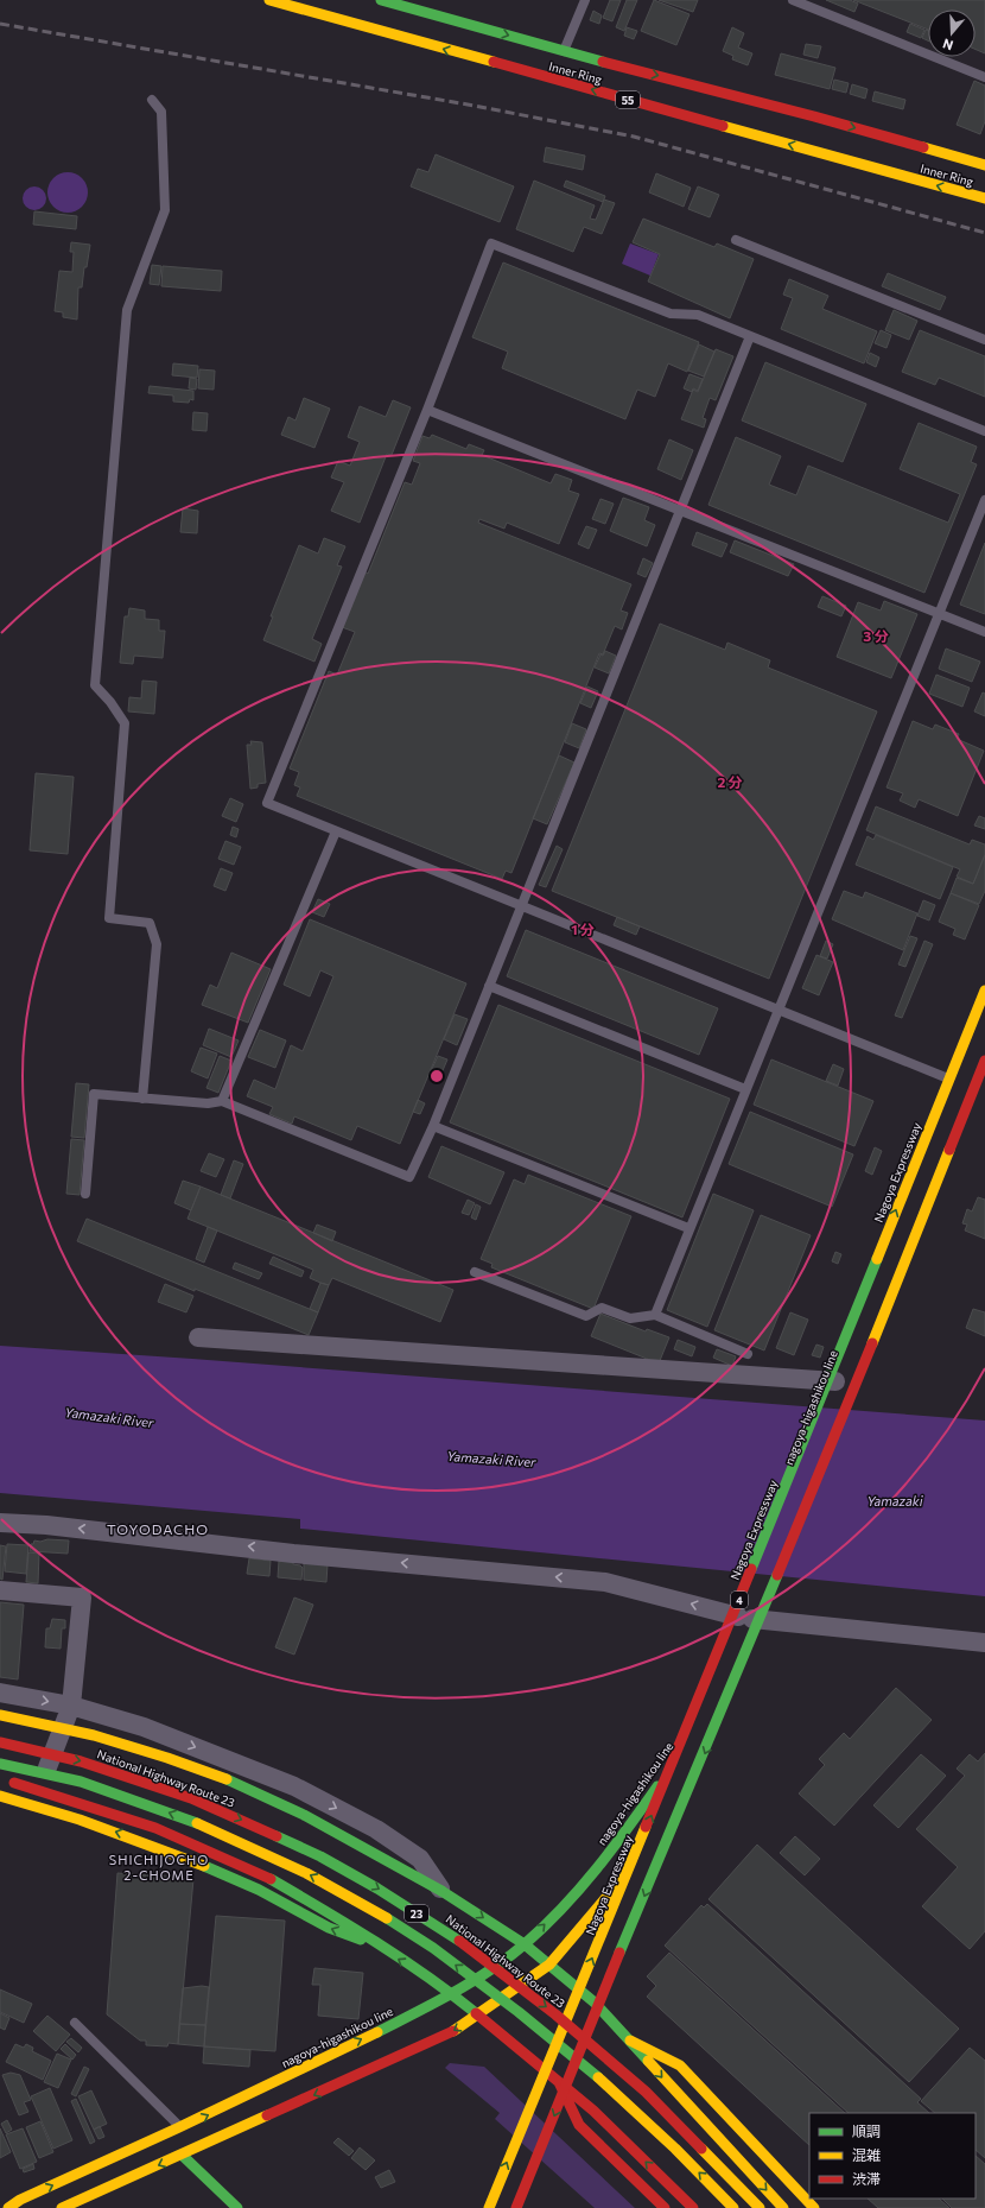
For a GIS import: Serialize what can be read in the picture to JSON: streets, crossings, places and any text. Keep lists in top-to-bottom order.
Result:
{
  "streets": {
    "main road": [
      "Inner Ring",
      "55",
      "Nagoya Expressway",
      "nagoya-higashikou line",
      "4",
      "National Highway Route 23",
      "23"
    ]
  },
  "districts": ["TOYODACHO", "SHICHIJOCHO 2-CHOME"],
  "water": ["Yamazaki River", "Yamazaki"],
  "legend": ["順調", "混雑", "渋滞"],
  "north": "bottom",
  "rings": ["3 分", "2 分", "1 分"]
}
